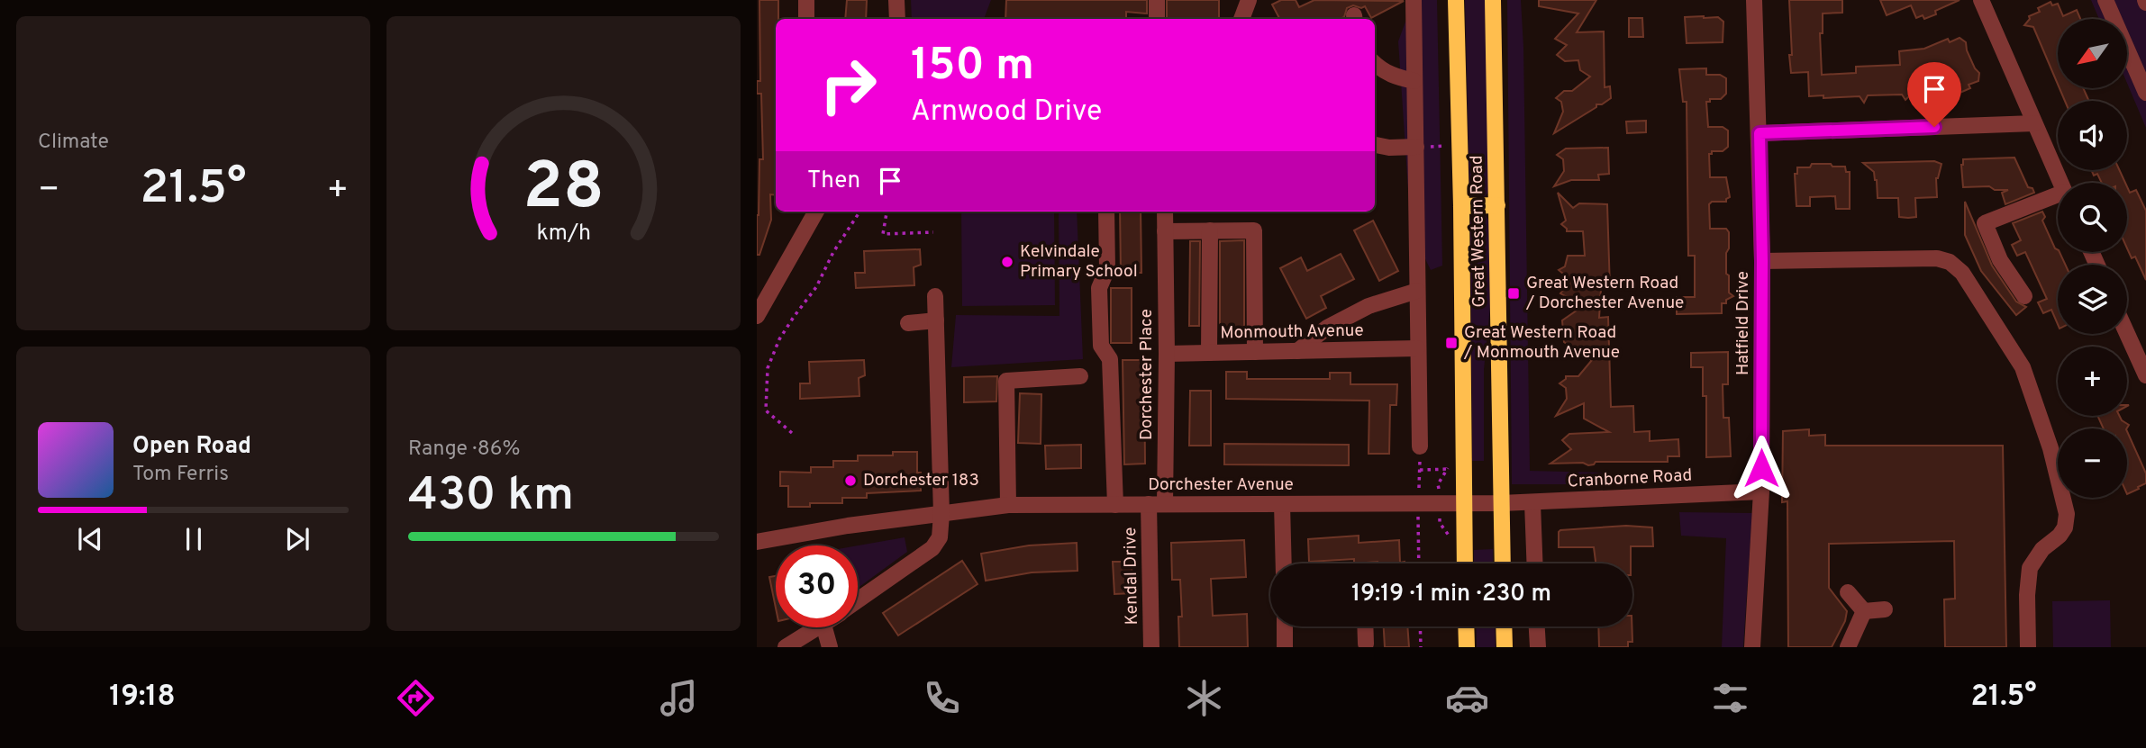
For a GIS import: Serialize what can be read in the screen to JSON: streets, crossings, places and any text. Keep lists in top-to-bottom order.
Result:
{
  "streets": {
    "main road": ["Great Western Road"],
    "street": [
      "Hatfield Drive",
      "Monmouth Avenue",
      "Dorchester Place",
      "Cranborne Road",
      "Dorchester Avenue",
      "Kendal Drive"
    ]
  },
  "crossings": [
    ["Great Western Road", "Cranborne Road"],
    ["Great Western Road", "Dorchester Avenue"],
    ["Hatfield Drive", "Cranborne Road"],
    ["Monmouth Avenue", "Dorchester Place"],
    ["Dorchester Place", "Dorchester Avenue"],
    ["Dorchester Place", "Kendal Drive"],
    ["Cranborne Road", "Dorchester Avenue"],
    ["Dorchester Avenue", "Kendal Drive"]
  ],
  "places": {
    "other": ["Kelvindale Primary School", "Dorchester 183"],
    "transit": ["Great Western Road / Dorchester Avenue", "Great Western Road / Monmouth Avenue"]
  },
  "north": "bottom left",
  "page": {
    "tile": [
      "Climate",
      ["Range · 86%", "430 km"]
    ],
    "map_buttons": ["+", "−"],
    "turn": ["150 m", "Arnwood Drive"],
    "then": "Then",
    "heat": ["−", "21.5°", "+"],
    "song": ["Open Road", "Tom Ferris"],
    "limit": "30",
    "trip": "19:19 · 1 min · 230 m",
    "tabs": ["19:18", "21.5°"],
    "gauge": ["28", "km/h"]
  }
}
